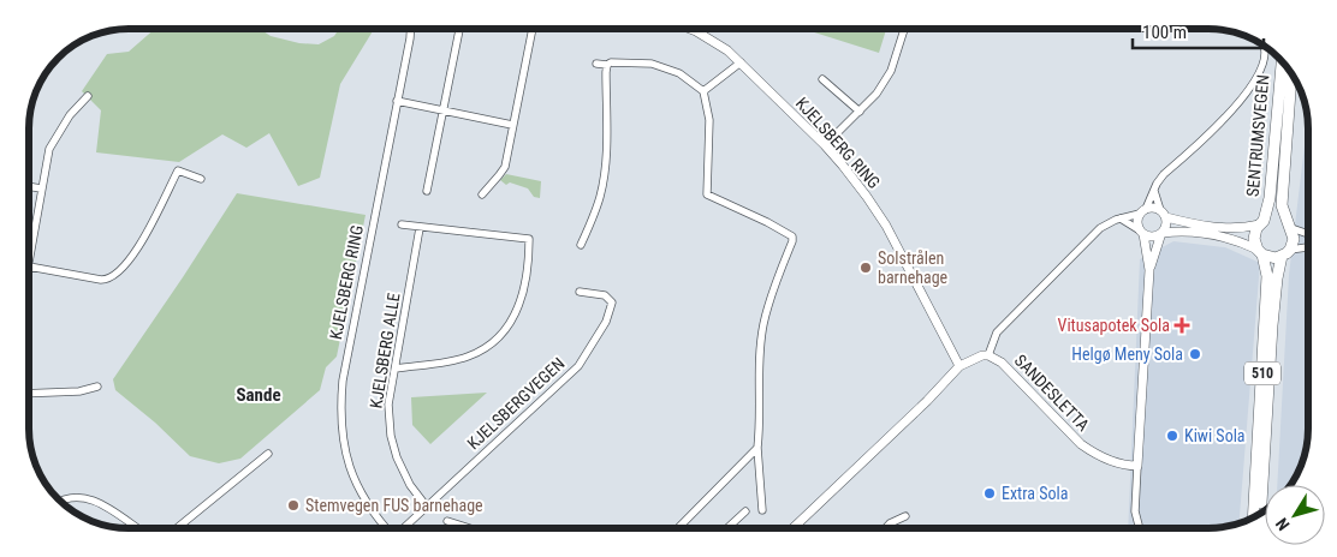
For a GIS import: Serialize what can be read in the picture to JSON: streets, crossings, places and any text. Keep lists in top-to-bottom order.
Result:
{
  "streets": {
    "main road": ["SENTRUMSVEGEN", "510"],
    "street": [
      "KJELSBERG RING",
      "KJELSBERG ALLE",
      "SANDESLETTA",
      "KJELSBERGVEGEN"
    ]
  },
  "crossings": [
    ["KJELSBERG RING", "SANDESLETTA"],
    ["KJELSBERG ALLE", "KJELSBERGVEGEN"]
  ],
  "districts": ["Sande"],
  "places": {
    "other": [
      "Solstrålen barnehage",
      "Helgø Meny Sola",
      "Kiwi Sola",
      "Extra Sola",
      "Stemvegen FUS barnehage"
    ],
    "health": ["Vitusapotek Sola"]
  },
  "scale_bar": "100 m",
  "north": "bottom left"
}
